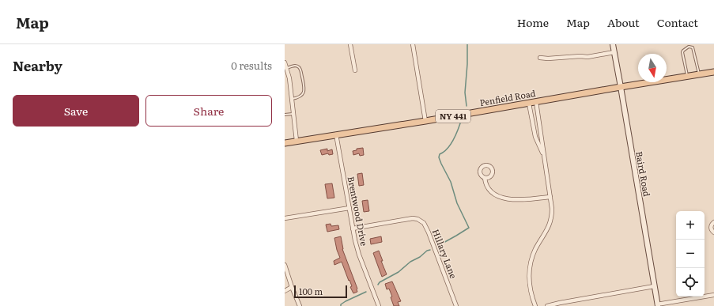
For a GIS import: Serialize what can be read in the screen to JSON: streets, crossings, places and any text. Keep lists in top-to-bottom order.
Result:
{
  "streets": {
    "main road": ["Penfield Road", "NY 441"],
    "street": ["Baird Road", "Brentwood Drive", "Hillary Lane"]
  },
  "crossings": [
    ["Penfield Road", "Baird Road"],
    ["Penfield Road", "Brentwood Drive"],
    ["Brentwood Drive", "Hillary Lane"]
  ],
  "scale_bar": "100 m",
  "north": "bottom",
  "page": {
    "header": "Map",
    "nav": [
      "Home",
      "Map",
      "About",
      "Contact"
    ],
    "heading": ["Nearby", "0 results"],
    "buttons": ["Save", "Share"],
    "map_buttons": ["+", "−"],
    "scale": "100 m"
  }
}
